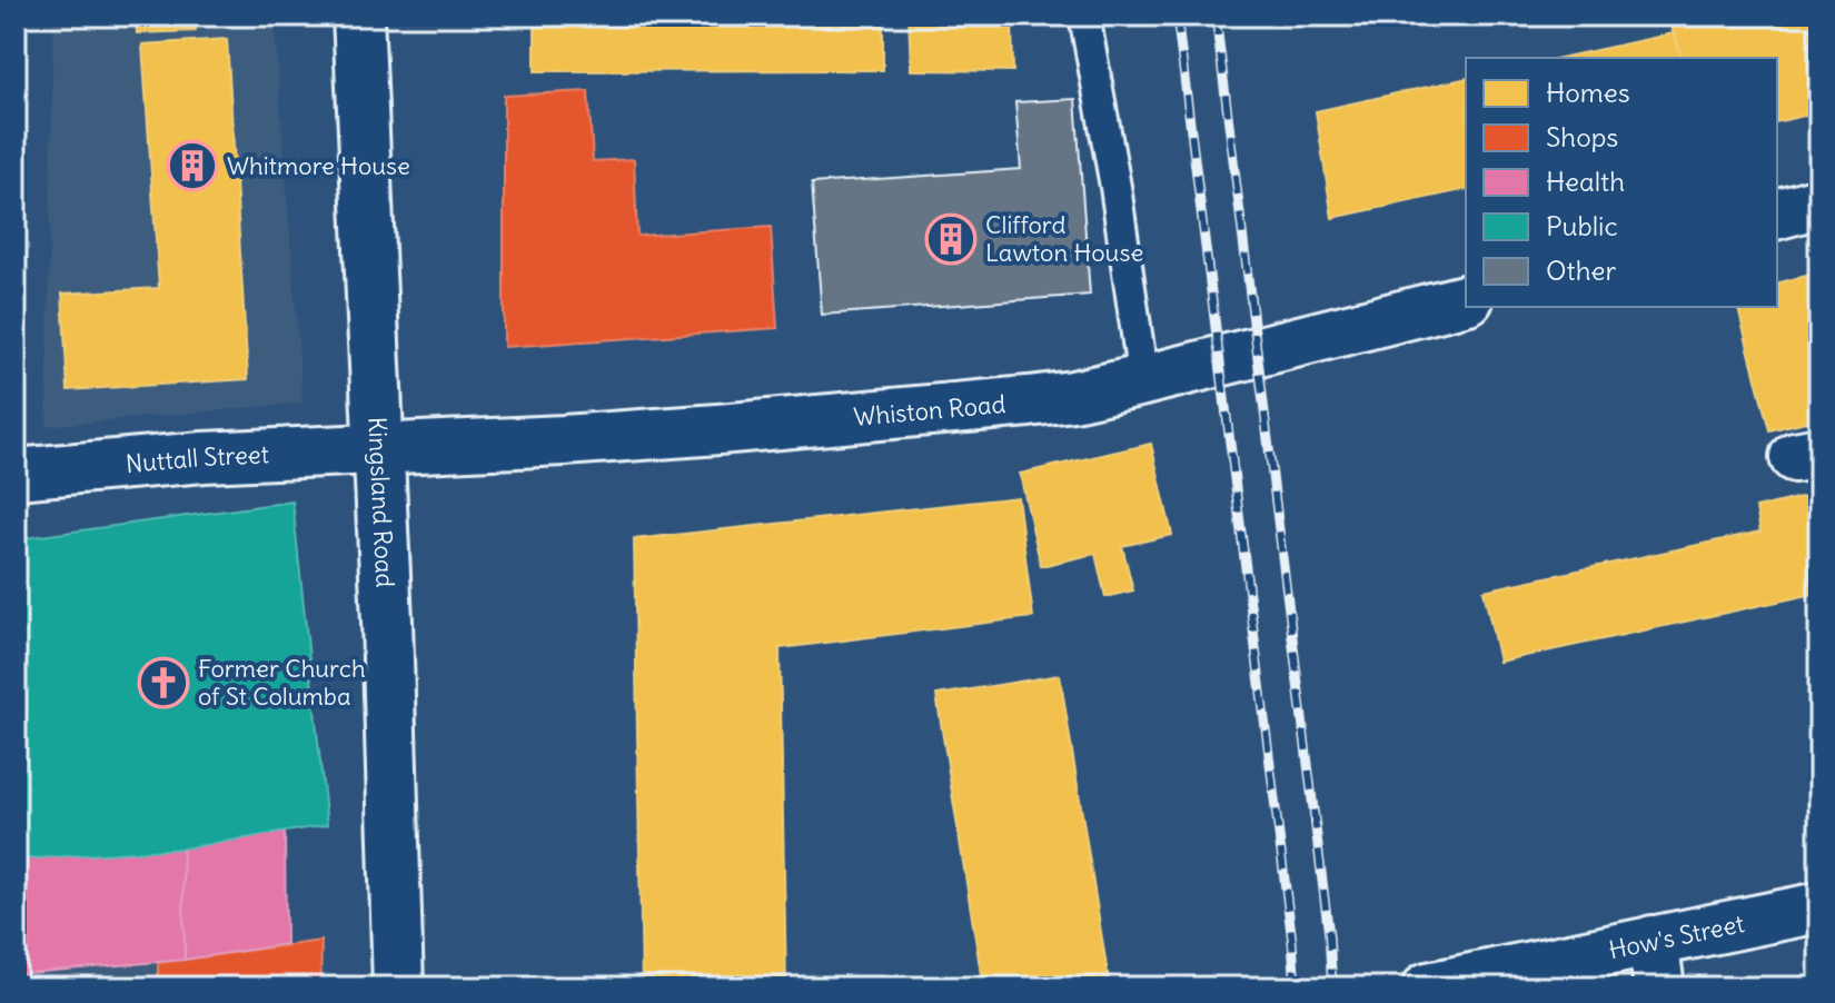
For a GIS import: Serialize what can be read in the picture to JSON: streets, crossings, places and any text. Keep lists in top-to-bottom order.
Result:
{
  "streets": {
    "main road": [
      "Whiston Road",
      "Nuttall Street",
      "Kingsland Road",
      "How's Street"
    ]
  },
  "crossings": [
    ["Whiston Road", "Nuttall Street"],
    ["Whiston Road", "Kingsland Road"],
    ["Nuttall Street", "Kingsland Road"]
  ],
  "places": {
    "building": ["Whitmore House", "Clifford Lawton House"],
    "church": ["Former Church of St Columba"]
  },
  "legend": [
    "Homes",
    "Shops",
    "Health",
    "Public",
    "Other"
  ]
}
